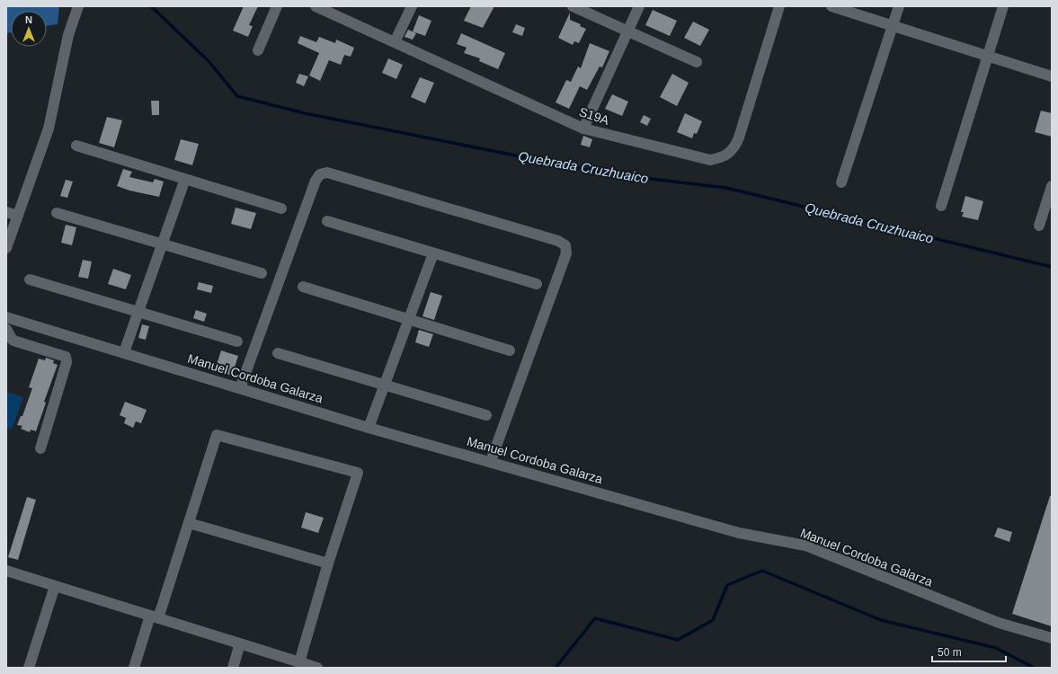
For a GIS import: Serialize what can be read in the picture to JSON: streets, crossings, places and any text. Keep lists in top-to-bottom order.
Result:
{
  "streets": {
    "street": ["S19A", "Manuel Cordoba Galarza"]
  },
  "water": ["Quebrada Cruzhuaico"],
  "scale_bar": "50 m",
  "north": "top"
}
